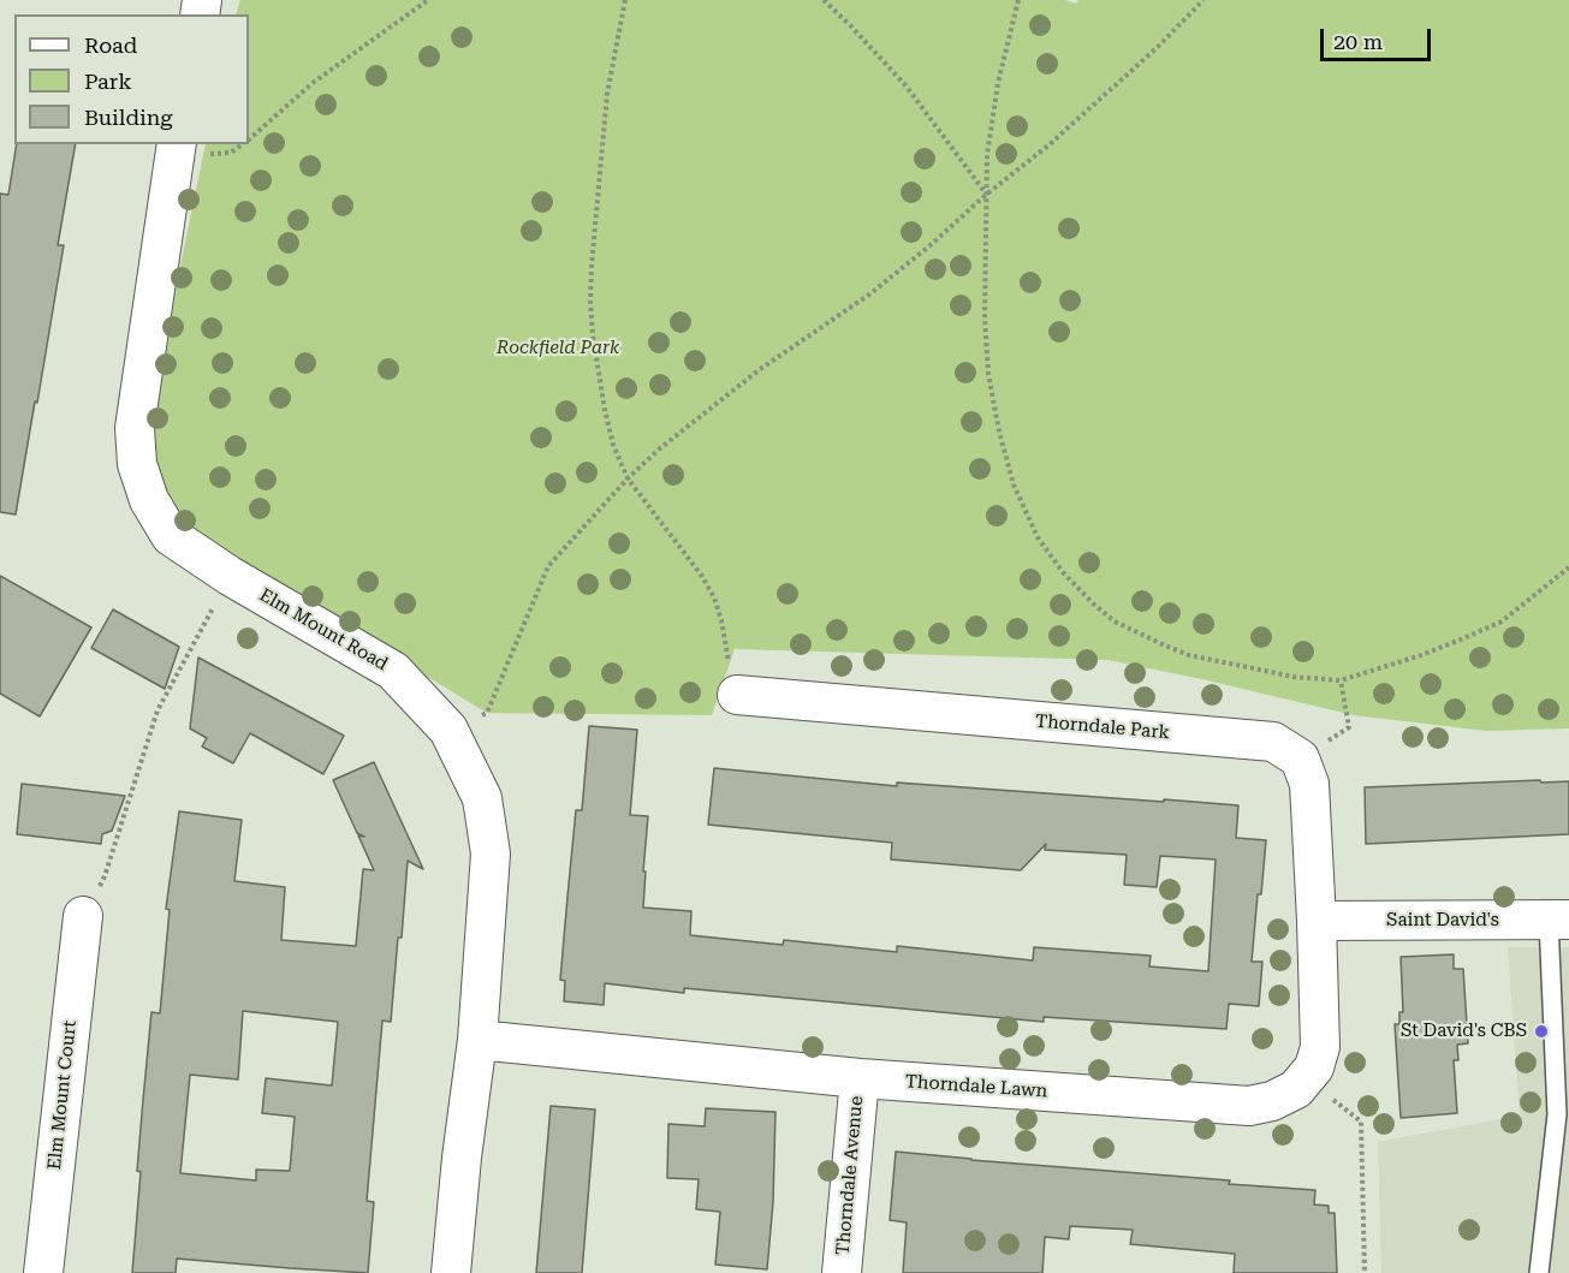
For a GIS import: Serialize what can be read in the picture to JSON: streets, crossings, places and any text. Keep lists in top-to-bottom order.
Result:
{
  "streets": {
    "street": [
      "Elm Mount Road",
      "Thorndale Park",
      "Saint David's",
      "Thorndale Lawn",
      "Elm Mount Court",
      "Thorndale Avenue"
    ]
  },
  "crossings": [
    ["Elm Mount Road", "Thorndale Lawn"],
    ["Saint David's", "Thorndale Lawn"],
    ["Thorndale Lawn", "Thorndale Avenue"]
  ],
  "parks": ["Rockfield Park"],
  "places": ["St David's CBS"],
  "legend": ["Road", "Park", "Building"],
  "scale_bar": "20 m"
}
